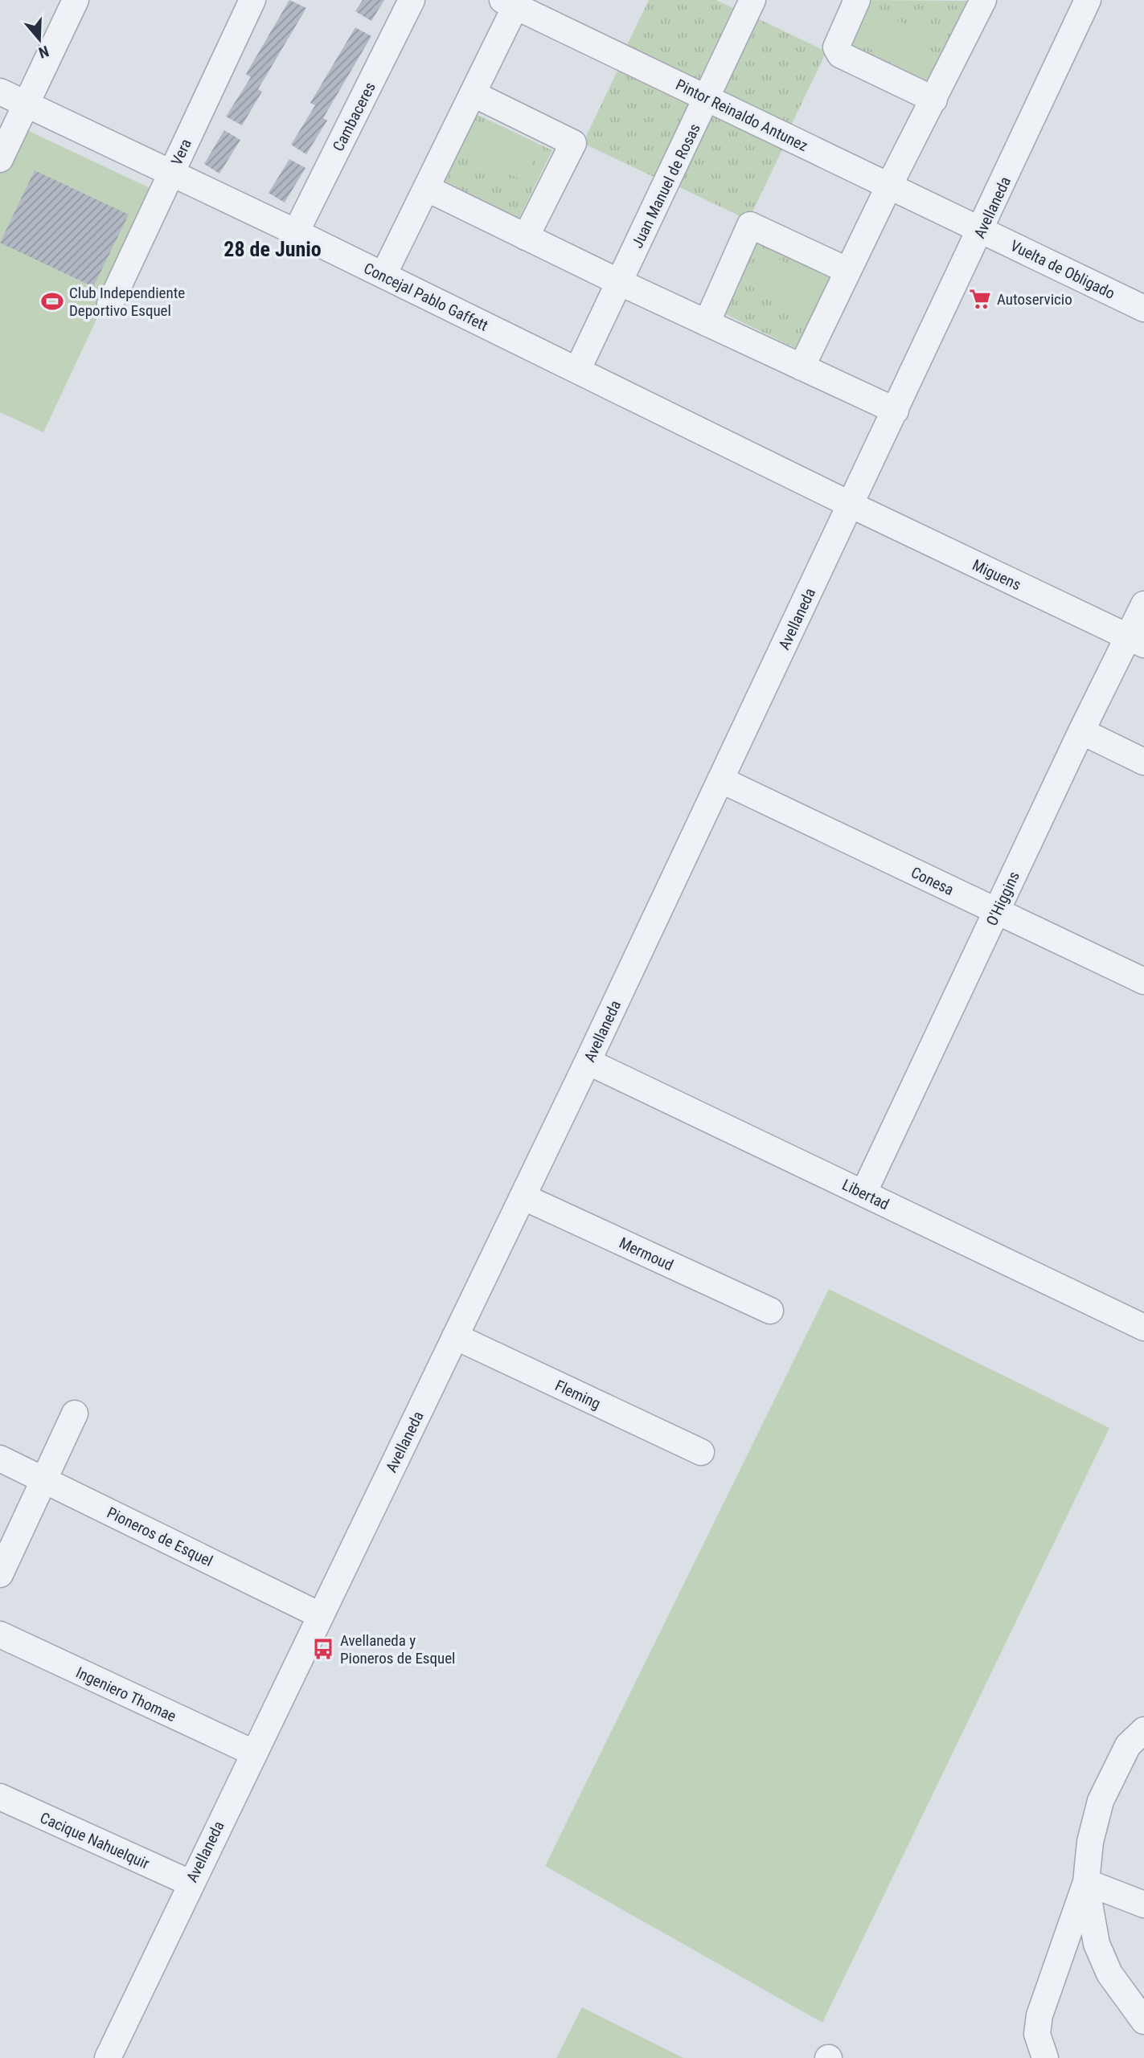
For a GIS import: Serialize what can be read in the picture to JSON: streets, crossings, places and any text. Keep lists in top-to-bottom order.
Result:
{
  "streets": {
    "street": [
      "Pintor Reinaldo Antunez",
      "Cambaceres",
      "Vera",
      "Juan Manuel de Rosas",
      "Avellaneda",
      "Vuelta de Obligado",
      "Concejal Pablo Gaffett",
      "Miguens",
      "Conesa",
      "O'Higgins",
      "Libertad",
      "Mermoud",
      "Fleming",
      "Pioneros de Esquel",
      "Ingeniero Thomae",
      "Cacique Nahuelquir"
    ]
  },
  "crossings": [
    ["Pintor Reinaldo Antunez", "Juan Manuel de Rosas"],
    ["Pintor Reinaldo Antunez", "Avellaneda"],
    ["Pintor Reinaldo Antunez", "Vuelta de Obligado"],
    ["Cambaceres", "Concejal Pablo Gaffett"],
    ["Vera", "Concejal Pablo Gaffett"],
    ["Juan Manuel de Rosas", "Concejal Pablo Gaffett"],
    ["Avellaneda", "Vuelta de Obligado"],
    ["Avellaneda", "Concejal Pablo Gaffett"],
    ["Avellaneda", "Miguens"],
    ["Avellaneda", "Conesa"],
    ["Avellaneda", "Libertad"],
    ["Avellaneda", "Mermoud"],
    ["Avellaneda", "Fleming"],
    ["Avellaneda", "Pioneros de Esquel"],
    ["Avellaneda", "Ingeniero Thomae"],
    ["Avellaneda", "Cacique Nahuelquir"],
    ["Concejal Pablo Gaffett", "Miguens"],
    ["Miguens", "O'Higgins"],
    ["Conesa", "O'Higgins"],
    ["O'Higgins", "Libertad"]
  ],
  "districts": ["28 de Junio"],
  "places": {
    "supermarket": ["Autoservicio"],
    "sports": ["Club Independiente Deportivo Esquel"],
    "bus stop": ["Avellaneda y Pioneros de Esquel"]
  },
  "north": "bottom"
}
